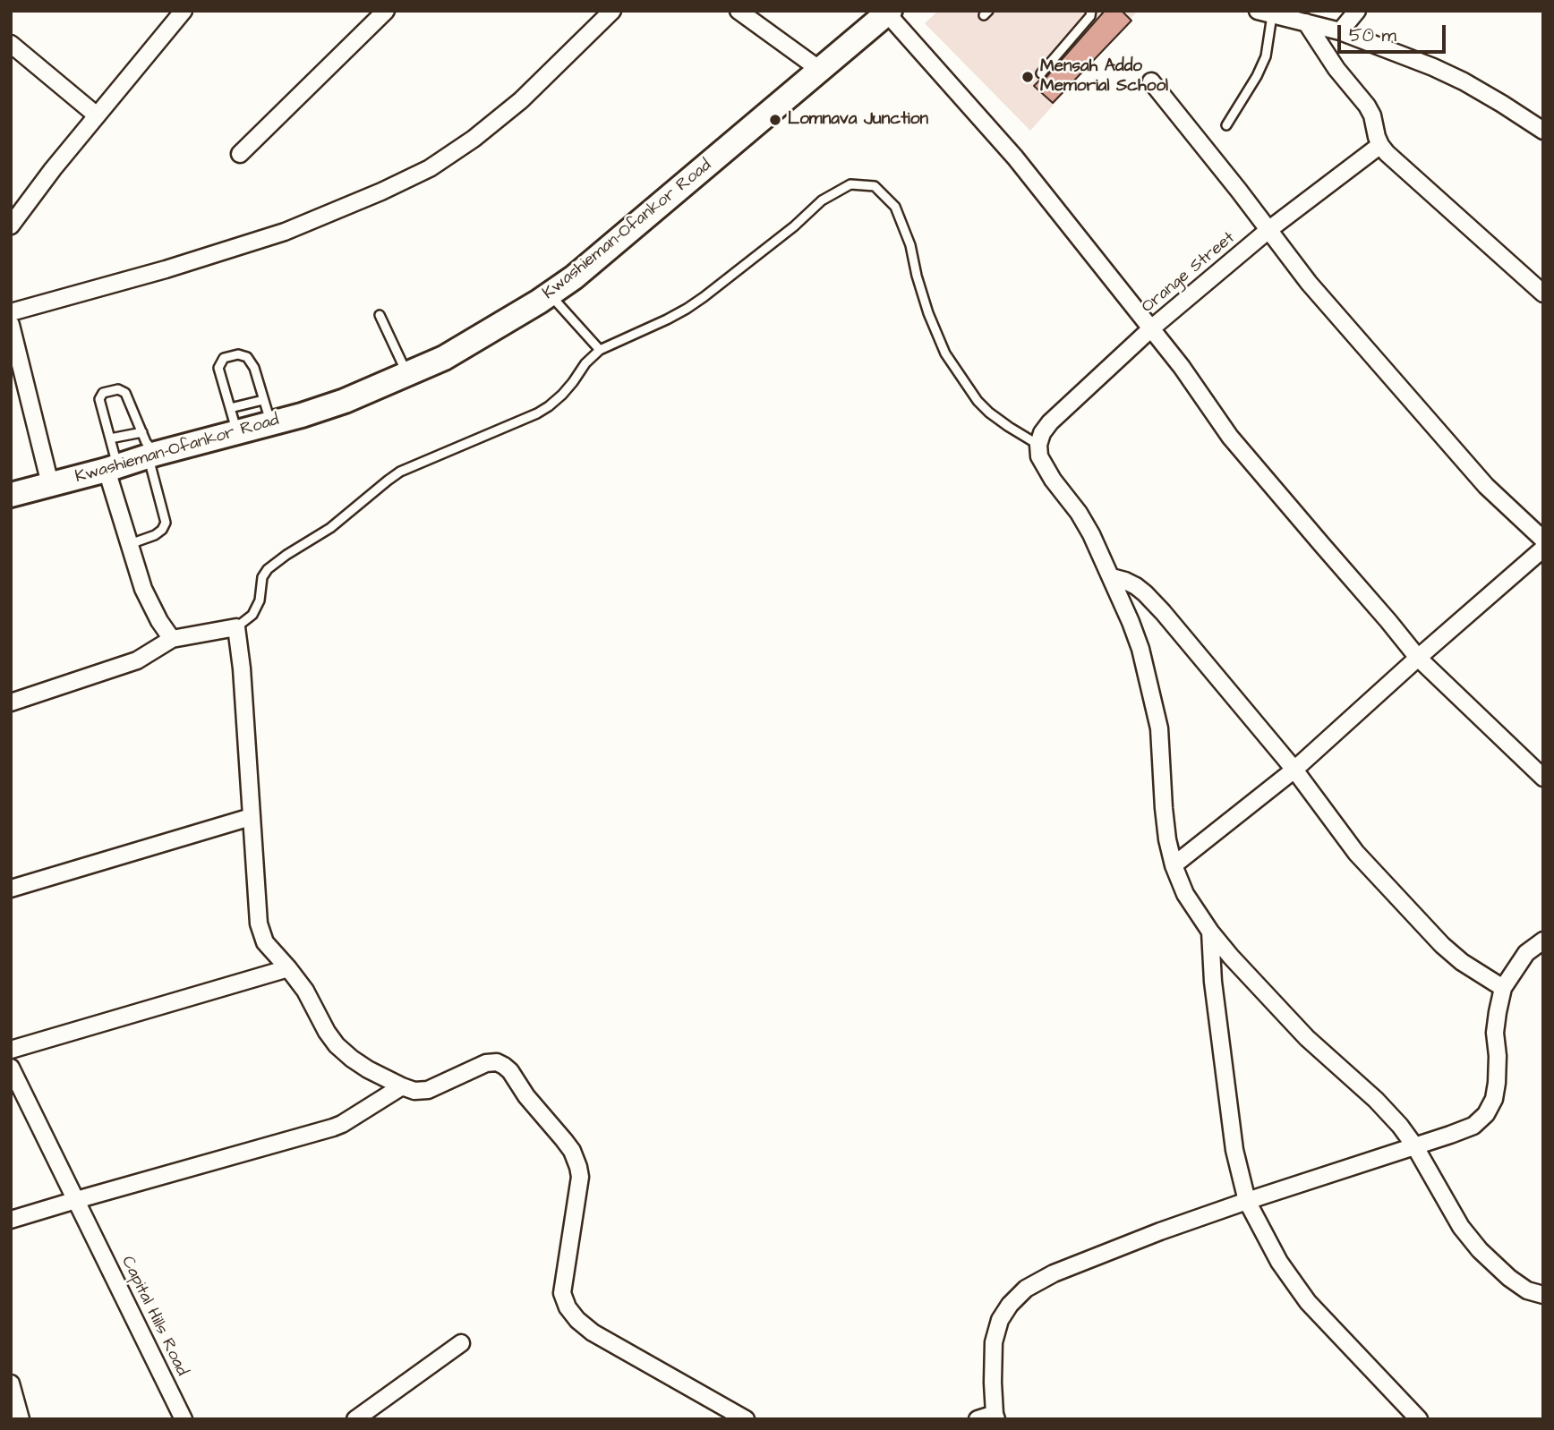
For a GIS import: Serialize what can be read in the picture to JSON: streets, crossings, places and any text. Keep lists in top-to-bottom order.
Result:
{
  "streets": {
    "main road": ["Kwashieman-Ofankor Road"],
    "street": ["Orange Street", "Capital Hills Road"]
  },
  "places": ["Mensah Addo Memorial School", "Lomnava Junction"],
  "scale_bar": "50 m"
}
